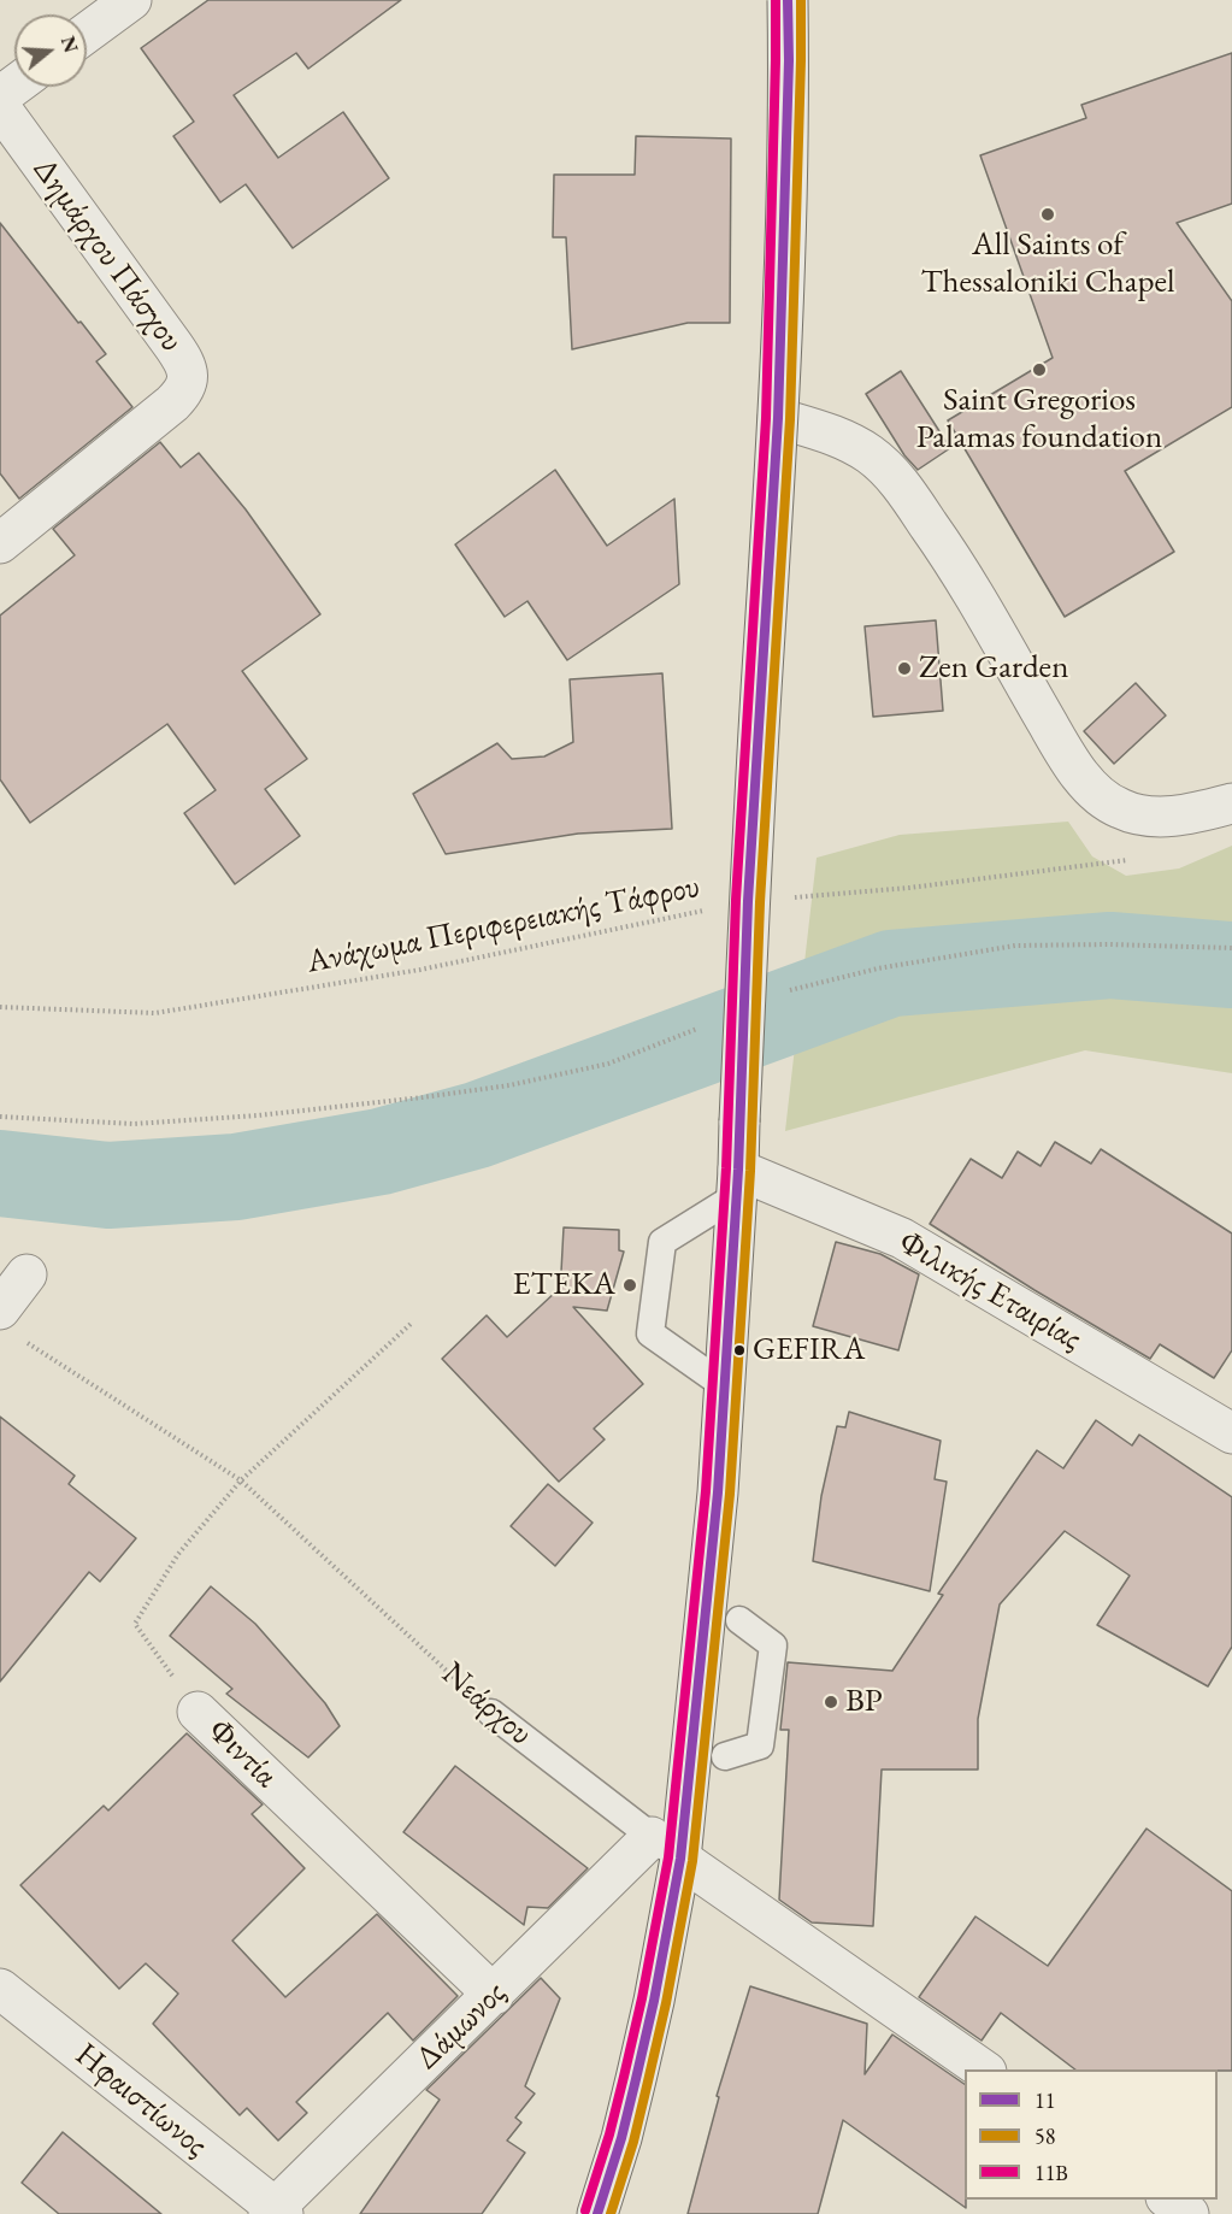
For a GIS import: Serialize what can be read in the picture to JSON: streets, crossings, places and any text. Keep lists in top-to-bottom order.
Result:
{
  "streets": {
    "street": [
      "Δημάρχου Πάσχου",
      "Φιλικής Εταιρίας",
      "Νεάρχου",
      "Φιντία",
      "Δάμωνος",
      "Ηφαιστίωνος"
    ],
    "path": ["Ανάχωμα Περιφερειακής Τάφρου"]
  },
  "crossings": [
    ["Νεάρχου", "Φιντία"],
    ["Νεάρχου", "Δάμωνος"],
    ["Φιντία", "Δάμωνος"],
    ["Δάμωνος", "Ηφαιστίωνος"]
  ],
  "places": [
    "All Saints of Thessaloniki Chapel",
    "Saint Gregorios Palamas foundation",
    "Zen Garden",
    "ΕΤΕΚΑ",
    "GEFIRA",
    "BP"
  ],
  "lines": ["transit line 11", "transit line 58", "transit line 11Β"],
  "legend": ["11", "58", "11Β"],
  "north": "right"
}
